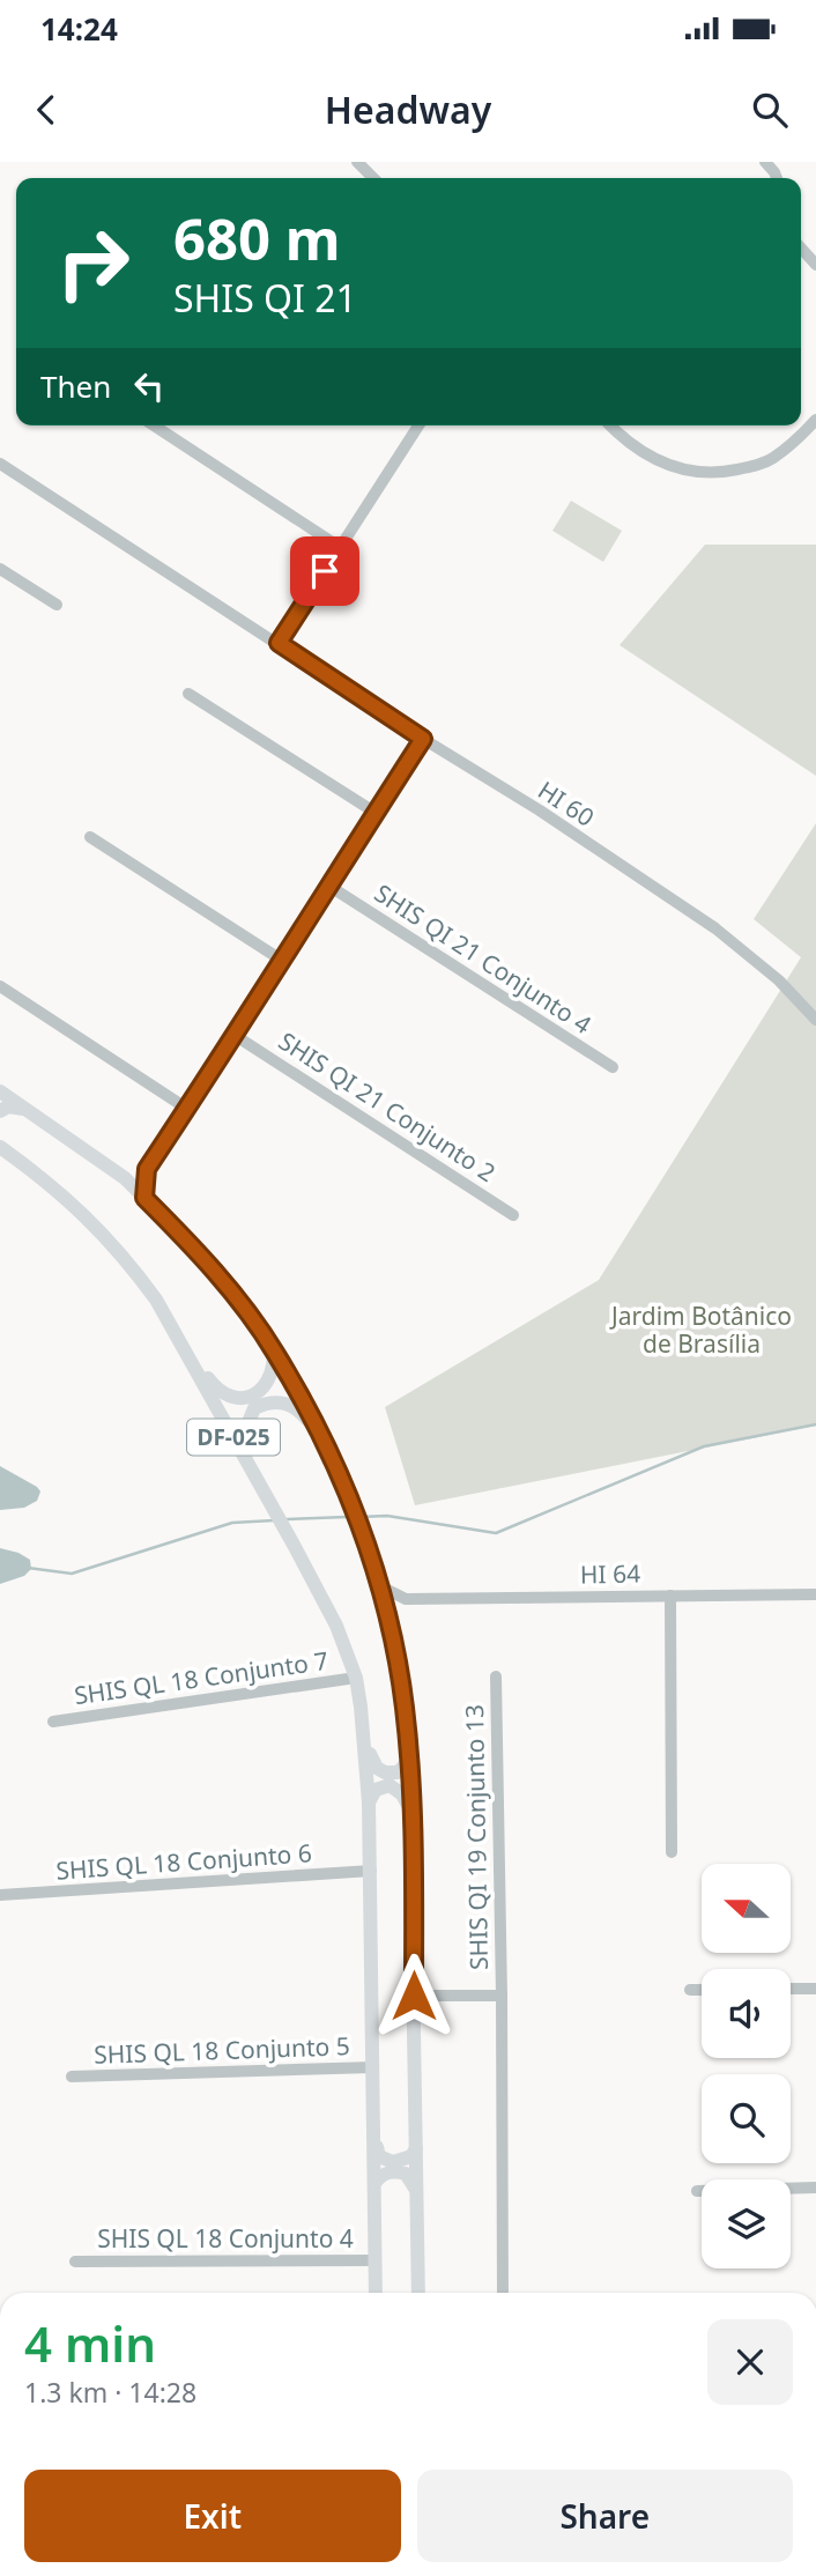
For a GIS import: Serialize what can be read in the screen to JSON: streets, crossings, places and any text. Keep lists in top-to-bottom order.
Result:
{
  "streets": {
    "main road": ["DF-025"],
    "street": [
      "HI 60",
      "SHIS QI 21 Conjunto 4",
      "SHIS QI 21 Conjunto 2",
      "HI 64",
      "SHIS QL 18 Conjunto 7",
      "SHIS QI 19 Conjunto 13",
      "SHIS QL 18 Conjunto 6",
      "SHIS QL 18 Conjunto 5",
      "SHIS QL 18 Conjunto 4"
    ]
  },
  "crossings": [
    ["DF-025", "HI 64"],
    ["DF-025", "SHIS QL 18 Conjunto 7"],
    ["DF-025", "SHIS QL 18 Conjunto 6"],
    ["DF-025", "SHIS QL 18 Conjunto 5"],
    ["DF-025", "SHIS QL 18 Conjunto 4"]
  ],
  "parks": ["Jardim Botânico de Brasília"],
  "north": "left",
  "page": {
    "status": "14:24",
    "header": "Headway",
    "turn": ["680 m", "SHIS QI 21"],
    "then": "Then",
    "heading": ["4 min", "1.3 km · 14:28"],
    "buttons": ["Exit", "Share"]
  }
}
